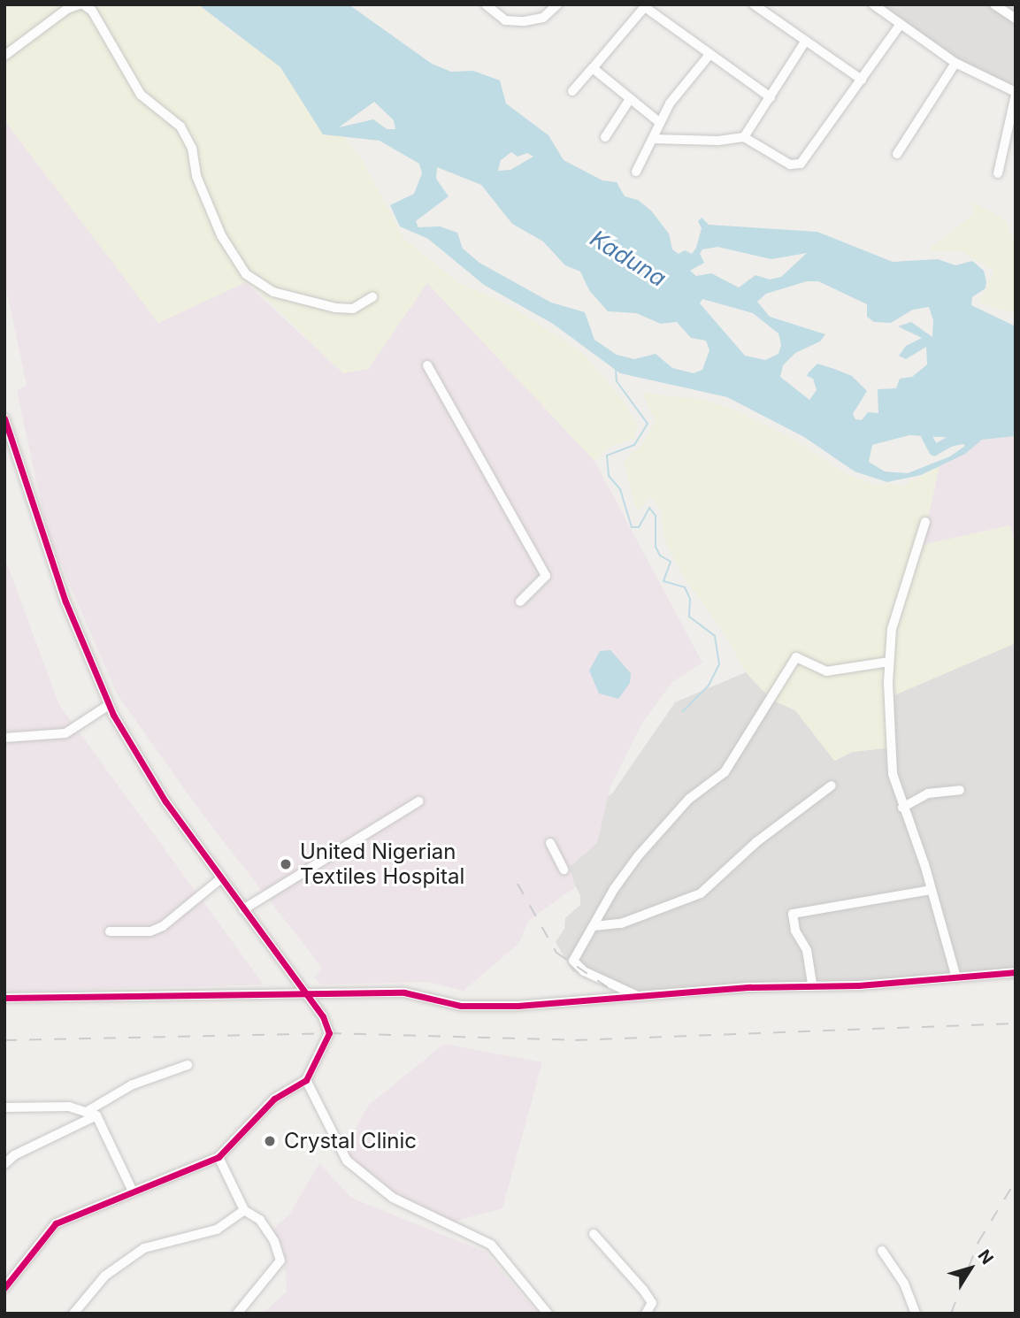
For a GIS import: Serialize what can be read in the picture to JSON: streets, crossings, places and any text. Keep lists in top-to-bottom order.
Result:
{
  "water": ["Kaduna"],
  "places": ["United Nigerian Textiles Hospital", "Crystal Clinic"],
  "north": "top right"
}
